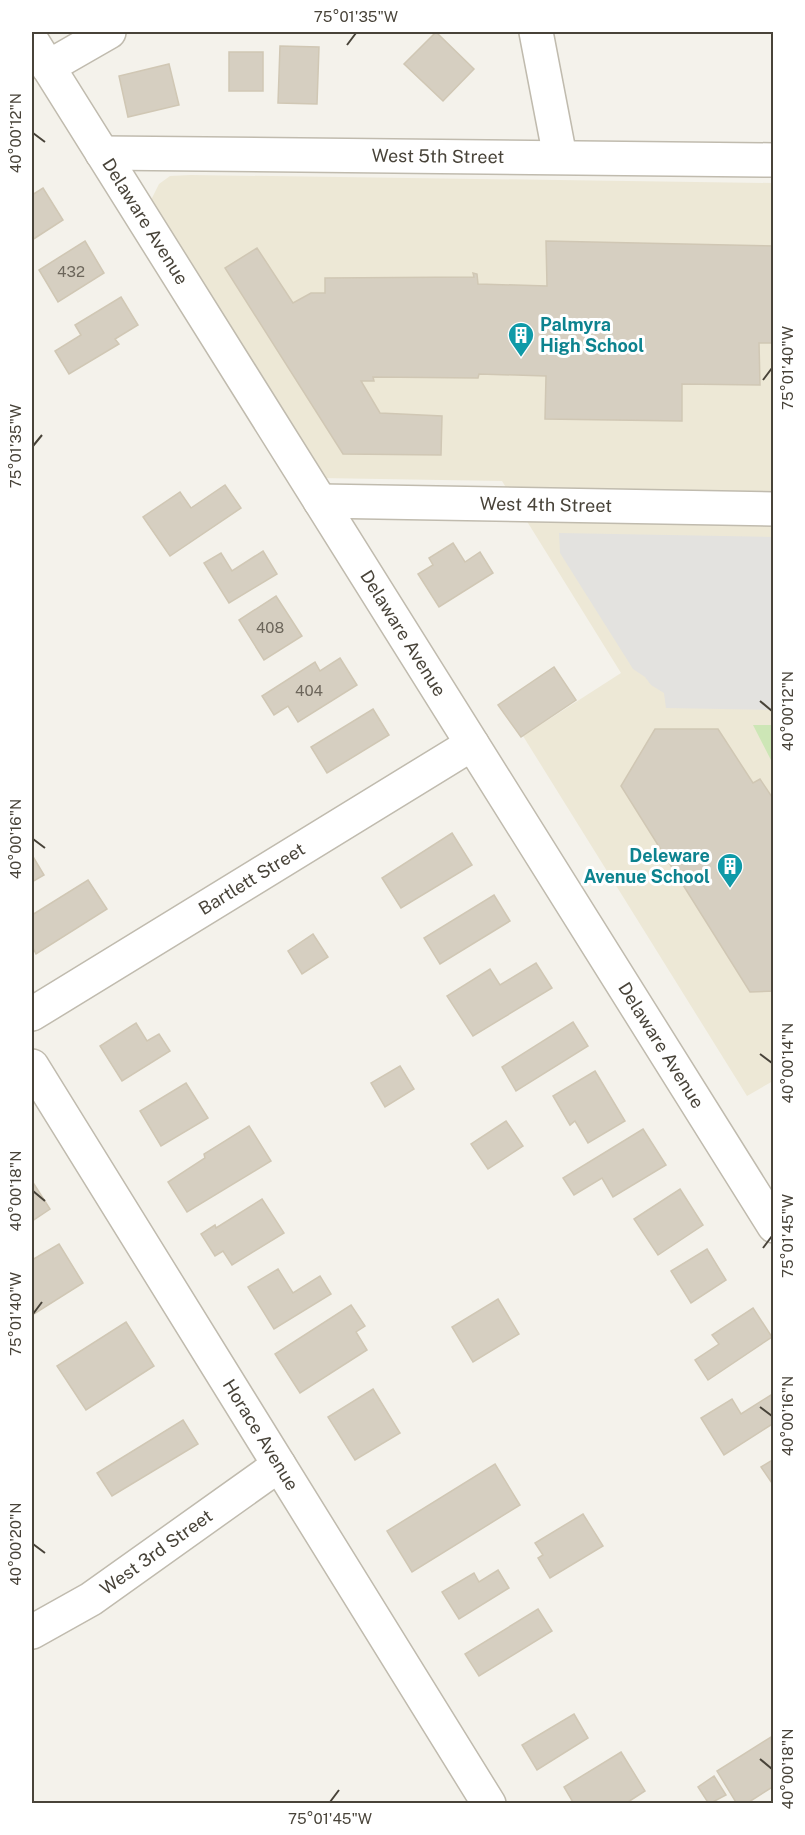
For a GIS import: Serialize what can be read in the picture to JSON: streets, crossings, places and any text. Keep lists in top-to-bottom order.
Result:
{
  "streets": {
    "street": [
      "West 5th Street",
      "Delaware Avenue",
      "West 4th Street",
      "Bartlett Street",
      "Horace Avenue",
      "West 3rd Street"
    ]
  },
  "crossings": [
    ["West 5th Street", "Delaware Avenue"],
    ["Delaware Avenue", "West 4th Street"],
    ["Delaware Avenue", "Bartlett Street"],
    ["Horace Avenue", "West 3rd Street"]
  ],
  "places": {
    "building": ["Palmyra High School", "Deleware Avenue School"]
  },
  "house_numbers": ["432", "408", "404"],
  "coordinates": [
    "75°01'35\"W",
    "40°00'12\"N",
    "75°01'40\"W",
    "40°00'16\"N",
    "40°00'14\"N",
    "40°00'18\"N",
    "75°01'45\"W",
    "40°00'20\"N"
  ]
}
